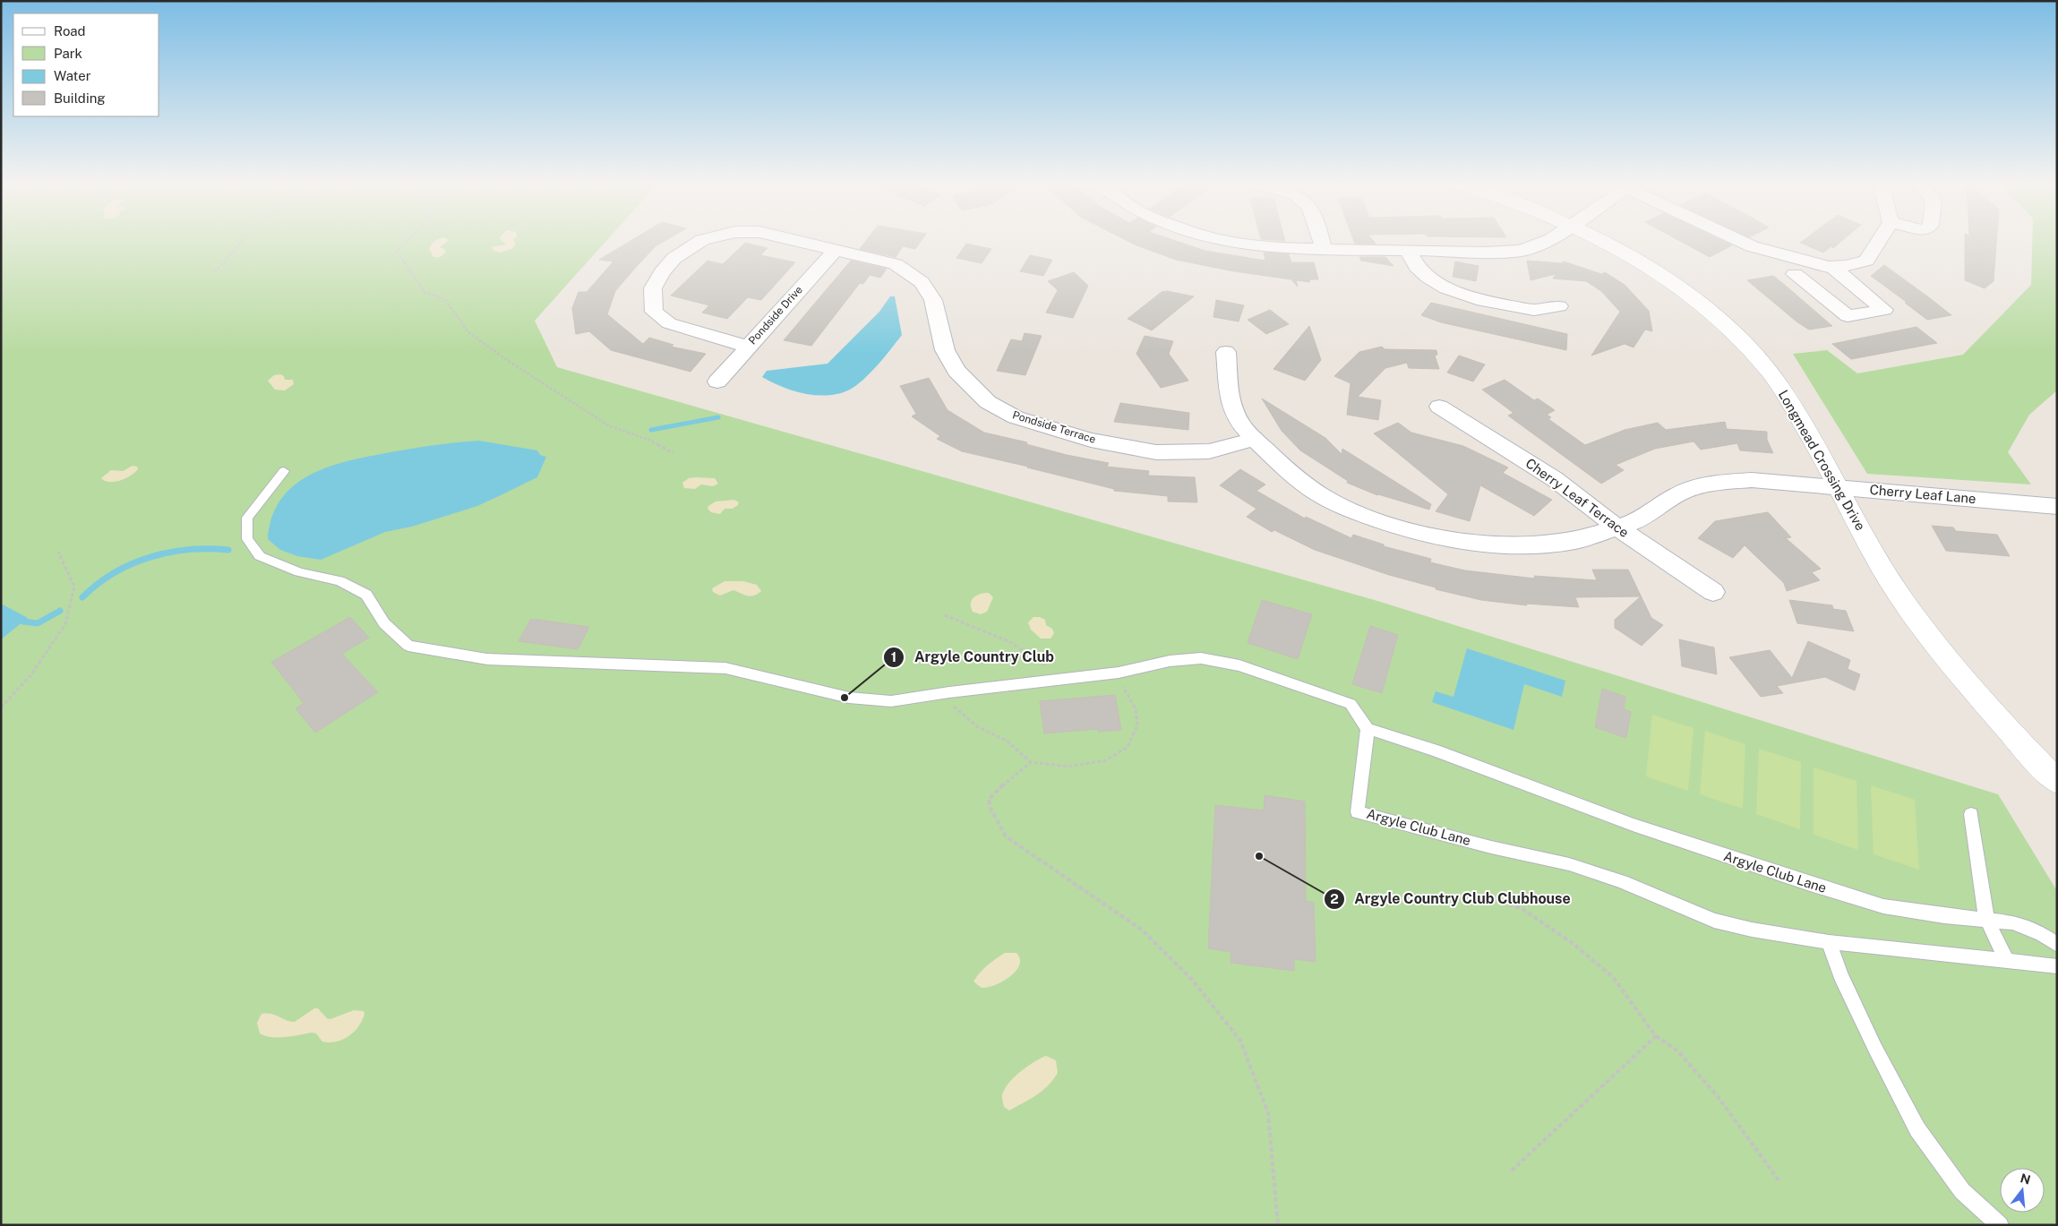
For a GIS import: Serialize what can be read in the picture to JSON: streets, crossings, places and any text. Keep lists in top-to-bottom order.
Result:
{
  "streets": {
    "street": [
      "Pondside Drive",
      "Pondside Terrace",
      "Longmead Crossing Drive",
      "Cherry Leaf Lane",
      "Cherry Leaf Terrace"
    ],
    "lane": ["Argyle Club Lane"]
  },
  "crossings": [
    ["Pondside Drive", "Pondside Terrace"],
    ["Pondside Terrace", "Cherry Leaf Lane"],
    ["Longmead Crossing Drive", "Cherry Leaf Lane"],
    ["Cherry Leaf Lane", "Cherry Leaf Terrace"]
  ],
  "places": ["Argyle Country Club", "Argyle Country Club Clubhouse"],
  "legend": [
    "Road",
    "Park",
    "Water",
    "Building"
  ],
  "north": "top"
}
